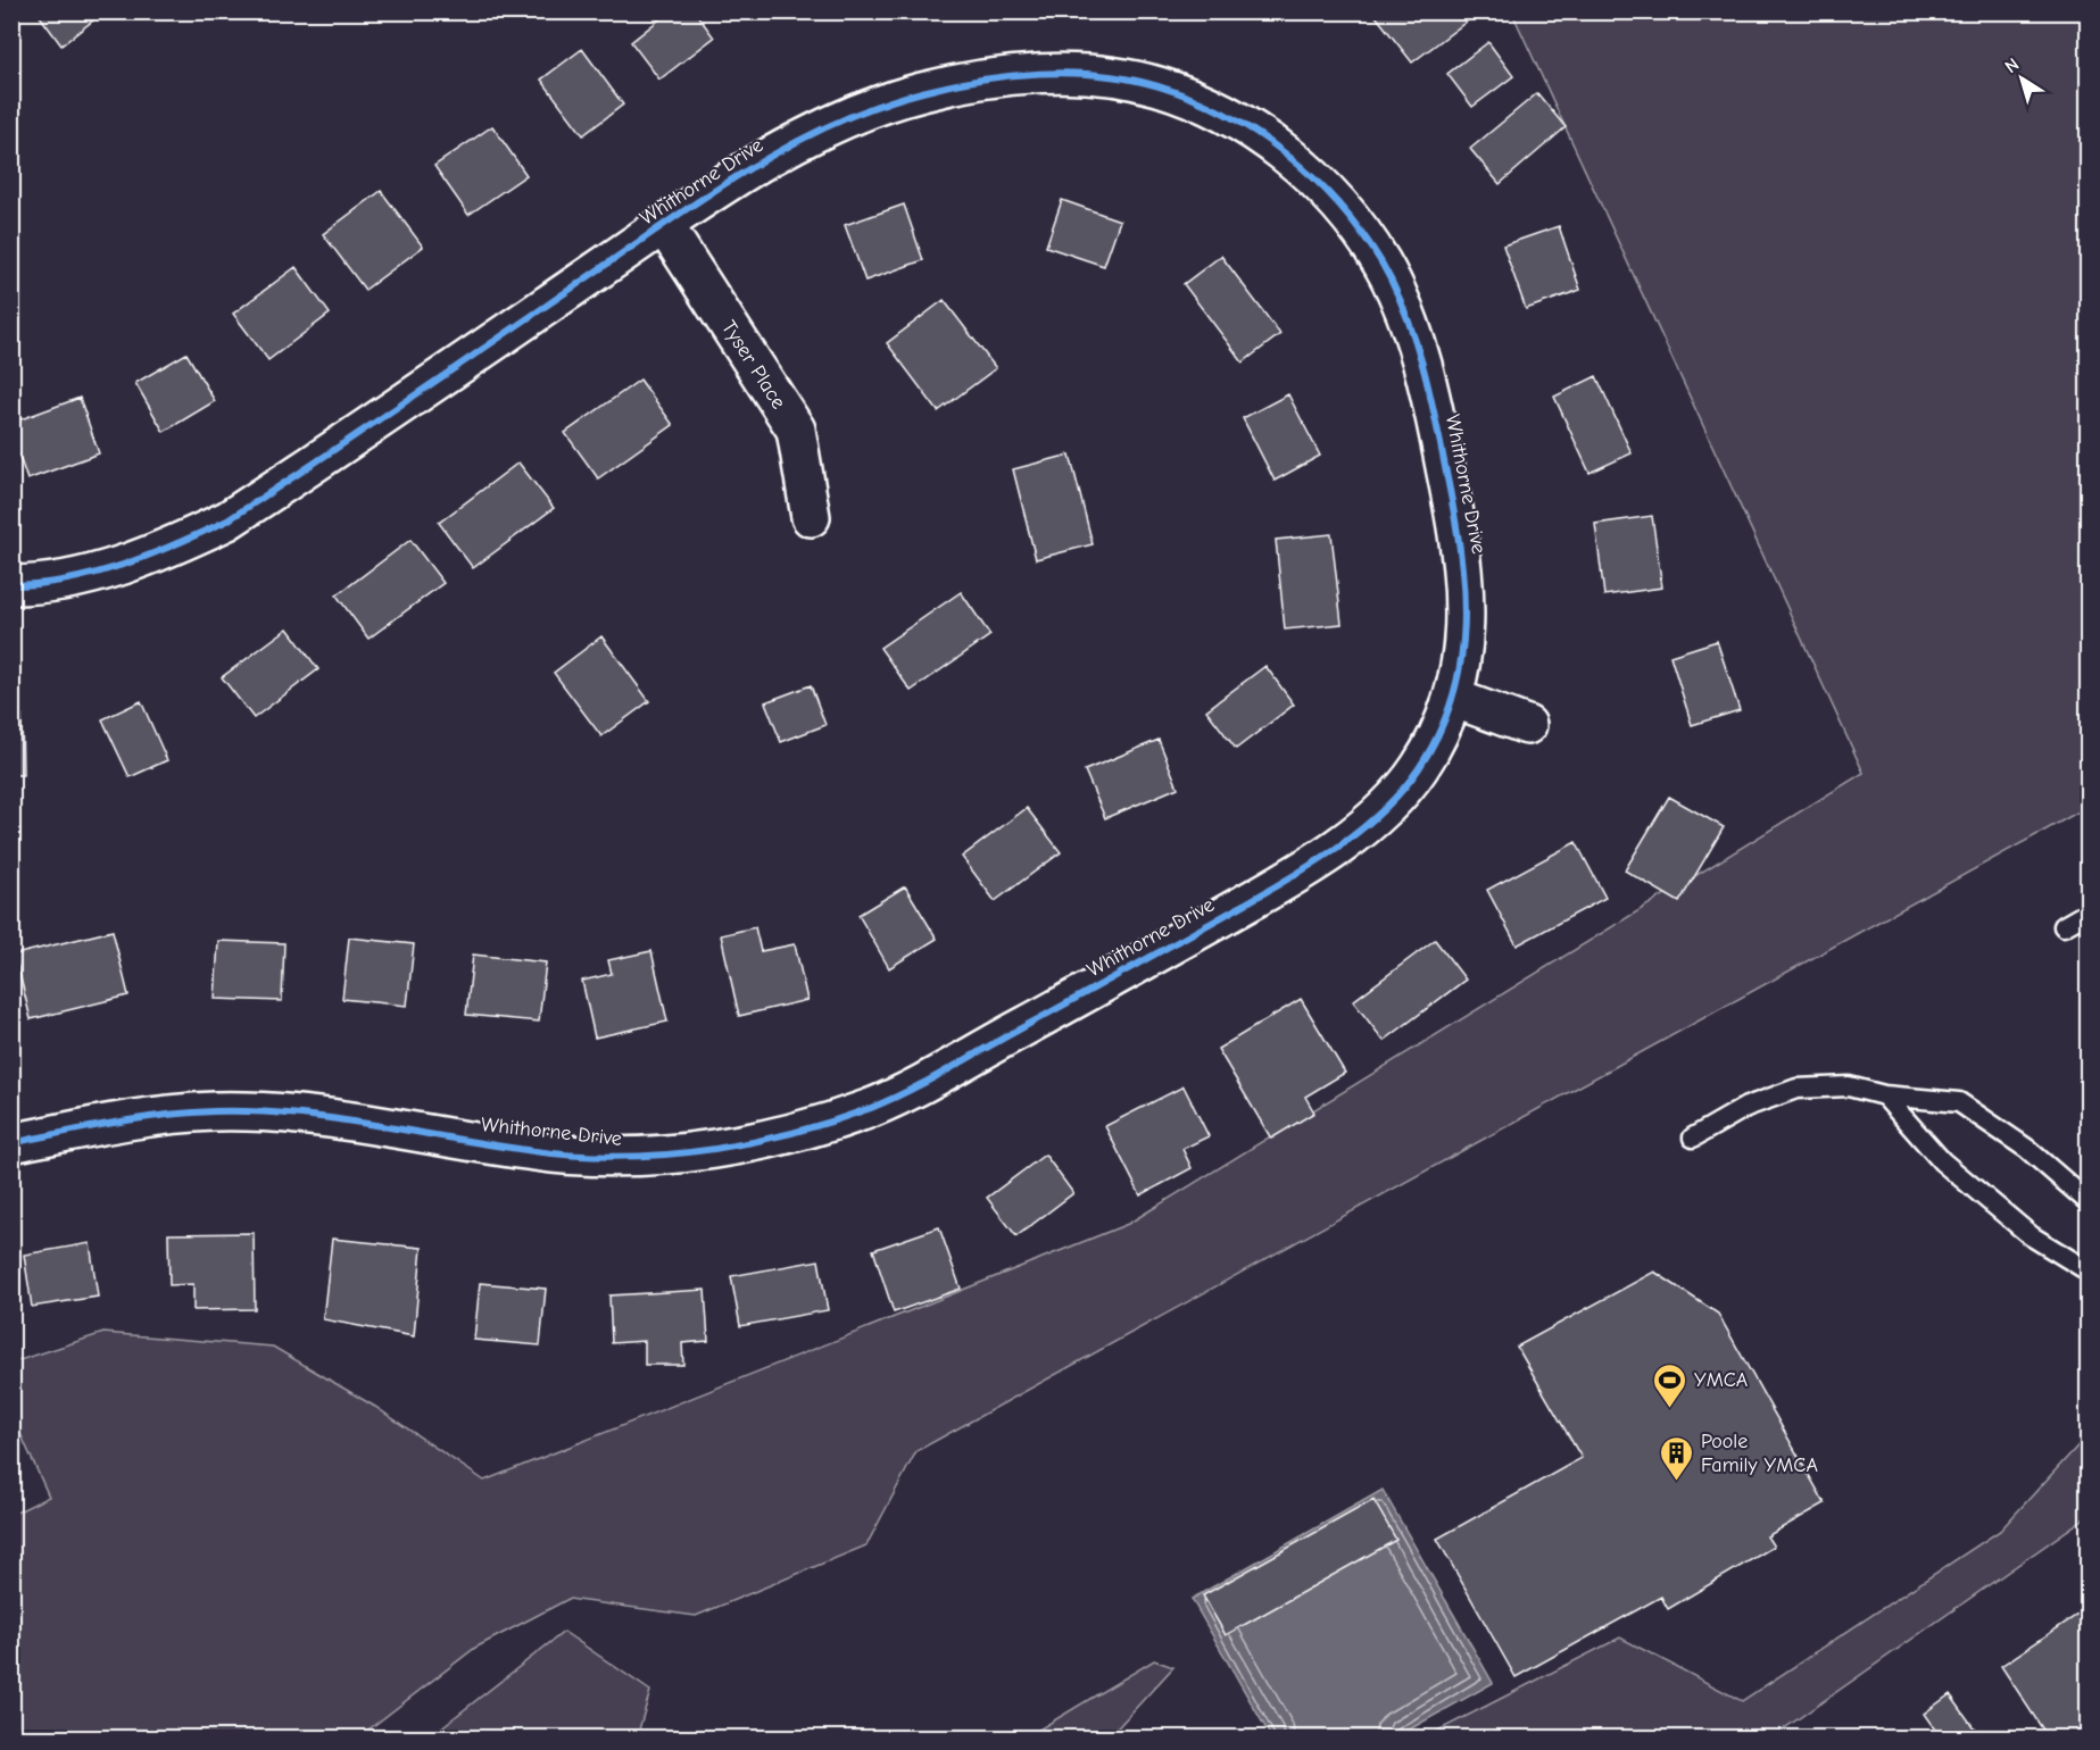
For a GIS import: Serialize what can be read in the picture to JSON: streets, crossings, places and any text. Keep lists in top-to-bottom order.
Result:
{
  "streets": {
    "street": ["Whithorne Drive", "Tyser Place"]
  },
  "crossings": [
    ["Whithorne Drive", "Tyser Place"]
  ],
  "places": {
    "sports": ["YMCA"],
    "building": ["Poole Family YMCA"]
  },
  "north": "top left"
}
